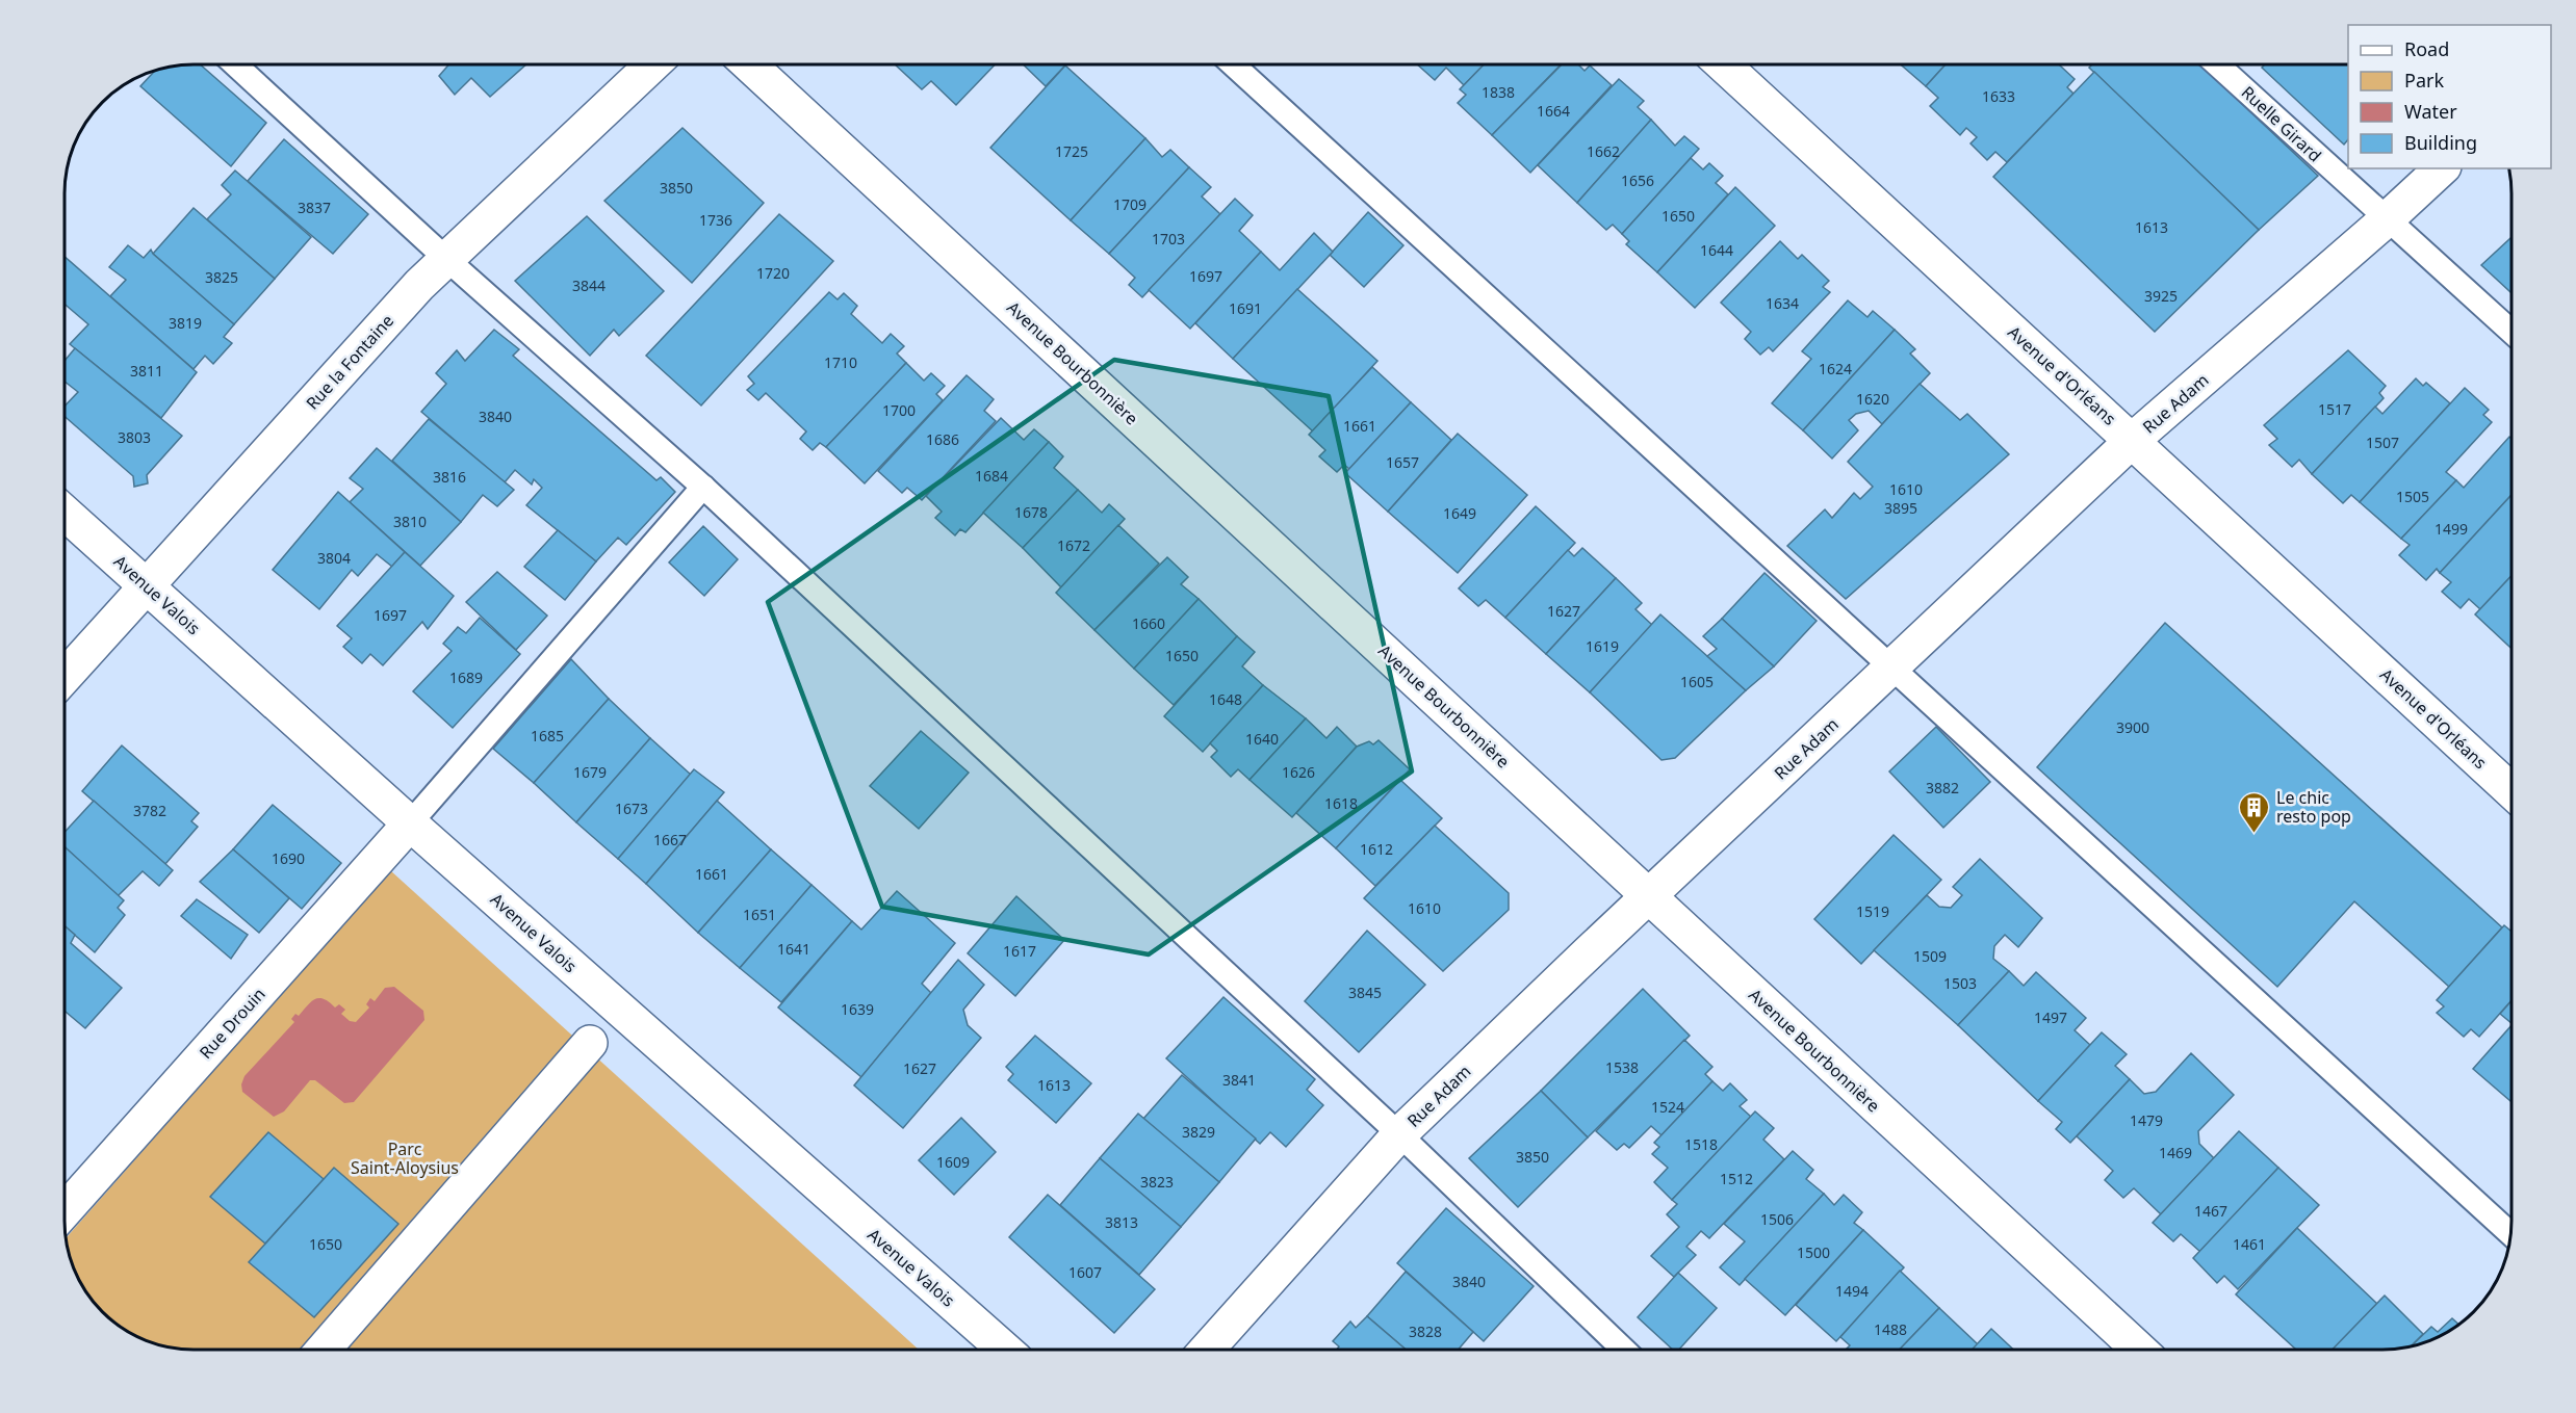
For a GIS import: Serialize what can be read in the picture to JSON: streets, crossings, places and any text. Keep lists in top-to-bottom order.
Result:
{
  "streets": {
    "street": [
      "Rue la Fontaine",
      "Avenue Bourbonnière",
      "Avenue d'Orléans",
      "Rue Adam",
      "Avenue Valois",
      "Rue Drouin"
    ],
    "lane": ["Ruelle Girard"]
  },
  "crossings": [
    ["Ruelle Girard", "Rue Adam"],
    ["Rue la Fontaine", "Avenue Valois"],
    ["Avenue Bourbonnière", "Rue Adam"],
    ["Avenue d'Orléans", "Rue Adam"],
    ["Avenue Valois", "Rue Drouin"]
  ],
  "parks": ["Parc Saint-Aloysius"],
  "places": {
    "building": ["Le chic resto pop"]
  },
  "house_numbers": [
    "1838",
    "1633",
    "1664",
    "1725",
    "1662",
    "1656",
    "3850",
    "1709",
    "3837",
    "1650",
    "1736",
    "1613",
    "1703",
    "1644",
    "1720",
    "1697",
    "3825",
    "3844",
    "3925",
    "1634",
    "1691",
    "3819",
    "1710",
    "1624",
    "3811",
    "1620",
    "1517",
    "1700",
    "3840",
    "1661",
    "3803",
    "1686",
    "1507",
    "1657",
    "1684",
    "3816",
    "1610",
    "1505",
    "3895",
    "1678",
    "1649",
    "3810",
    "1499",
    "1672",
    "3804",
    "1627",
    "1697",
    "1660",
    "1619",
    "1650",
    "1689",
    "1605",
    "1648",
    "3900",
    "1685",
    "1640",
    "1679",
    "1626",
    "3882",
    "1618",
    "1673",
    "3782",
    "1667",
    "1612",
    "1690",
    "1661",
    "1610",
    "1519",
    "1651",
    "1641",
    "1617",
    "1509",
    "1503",
    "3845",
    "1639",
    "1497",
    "1538",
    "1627",
    "3841",
    "1613",
    "1524",
    "1479",
    "3829",
    "1518",
    "1469",
    "3850",
    "1609",
    "1512",
    "3823",
    "1467",
    "1506",
    "3813",
    "1650",
    "1461",
    "1500",
    "1607",
    "3840",
    "1494",
    "1488",
    "3828"
  ],
  "legend": [
    "Road",
    "Park",
    "Water",
    "Building"
  ]
}
